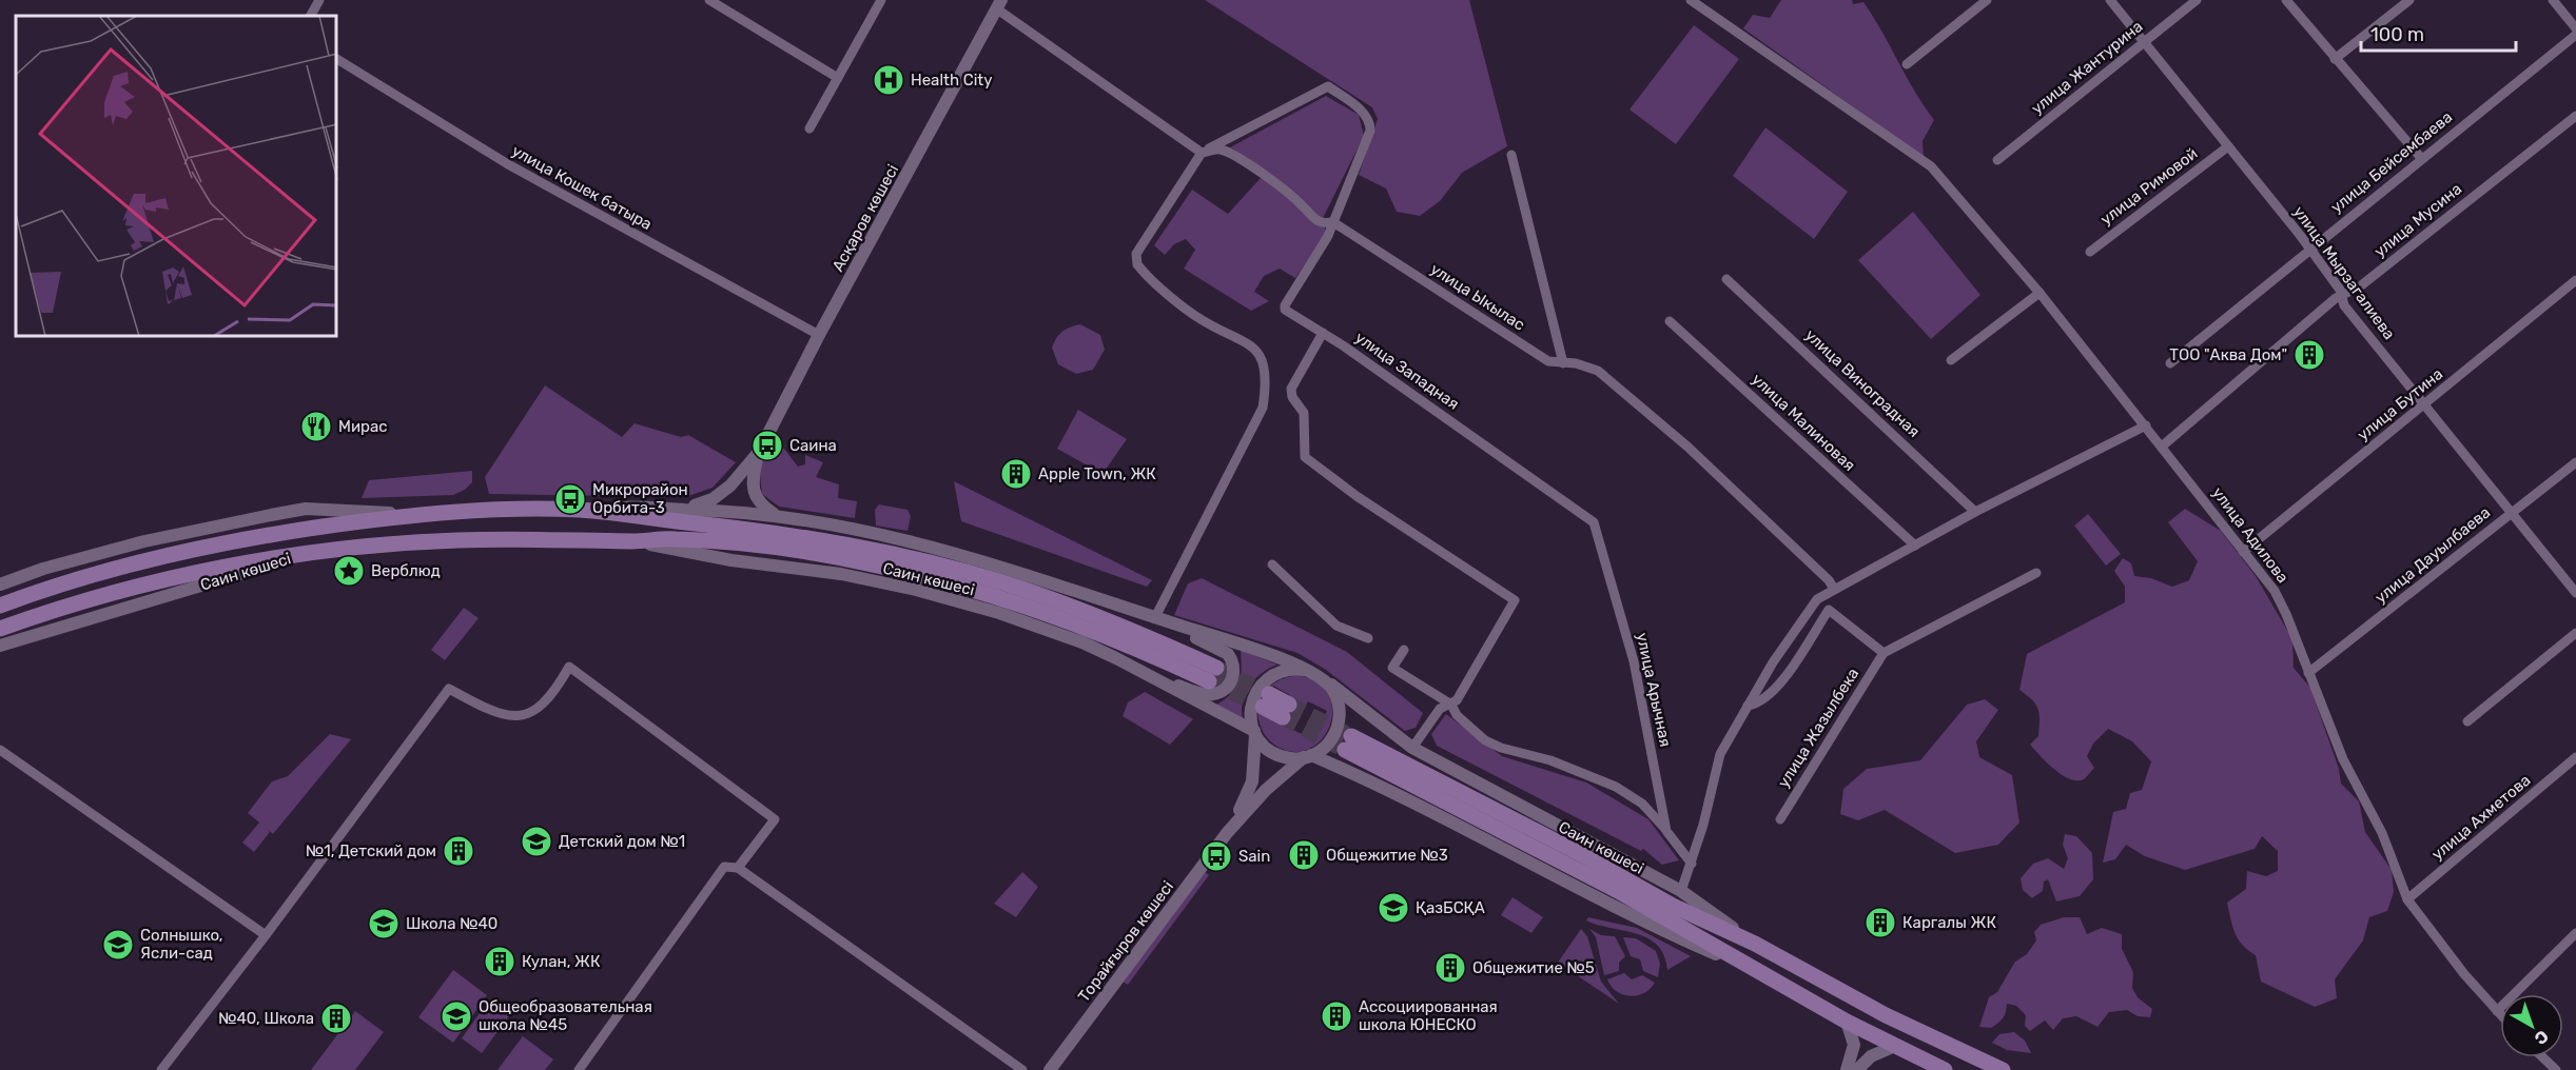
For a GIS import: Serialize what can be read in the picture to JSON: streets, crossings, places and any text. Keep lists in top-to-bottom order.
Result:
{
  "streets": {
    "main road": ["Саин көшесі"],
    "street": [
      "улица Жантурина",
      "улица Бейсембаева",
      "улица Римовой",
      "улица Кошек батыра",
      "Асқаров көшесі",
      "улица Мусина",
      "улица Мырзагалиева",
      "улица Ыкылас",
      "улица Западная",
      "улица Виноградная",
      "улица Бутина",
      "улица Малиновая",
      "улица Адилова",
      "улица Дауылбаева",
      "улица Арычная",
      "улица Жазылбека",
      "улица Ахметова",
      "Торайғыров көшесі"
    ]
  },
  "crossings": [
    ["улица Жантурина", "улица Мырзагалиева"],
    ["улица Бейсембаева", "улица Мырзагалиева"],
    ["улица Римовой", "улица Мырзагалиева"],
    ["улица Кошек батыра", "Асқаров көшесі"],
    ["улица Мусина", "улица Мырзагалиева"],
    ["улица Мусина", "улица Адилова"],
    ["улица Мырзагалиева", "улица Бутина"],
    ["улица Мырзагалиева", "улица Дауылбаева"],
    ["улица Ыкылас", "улица Западная"],
    ["улица Западная", "улица Арычная"],
    ["улица Бутина", "улица Адилова"],
    ["улица Адилова", "улица Дауылбаева"],
    ["улица Адилова", "улица Ахметова"]
  ],
  "places": {
    "hospital": ["Health City"],
    "building": [
      "ТОО \"Аква Дом\"",
      "Apple Town, ЖК",
      "№1, Детский дом",
      "Общежитие №3",
      "Каргалы ЖК",
      "Кулан, ЖК",
      "Общежитие №5",
      "Ассоциированная школа ЮНЕСКО",
      "№40, Школа"
    ],
    "restaurant": ["Мирас"],
    "bus stop": ["Саина", "Микрорайон Орбита-3", "Sain"],
    "place": ["Верблюд"],
    "school or university": [
      "Детский дом №1",
      "ҚазБСҚА",
      "Школа №40",
      "Солнышко, Ясли-сад",
      "Общеобразовательная школа №45"
    ]
  },
  "scale_bar": "100 m",
  "north": "bottom right"
}
